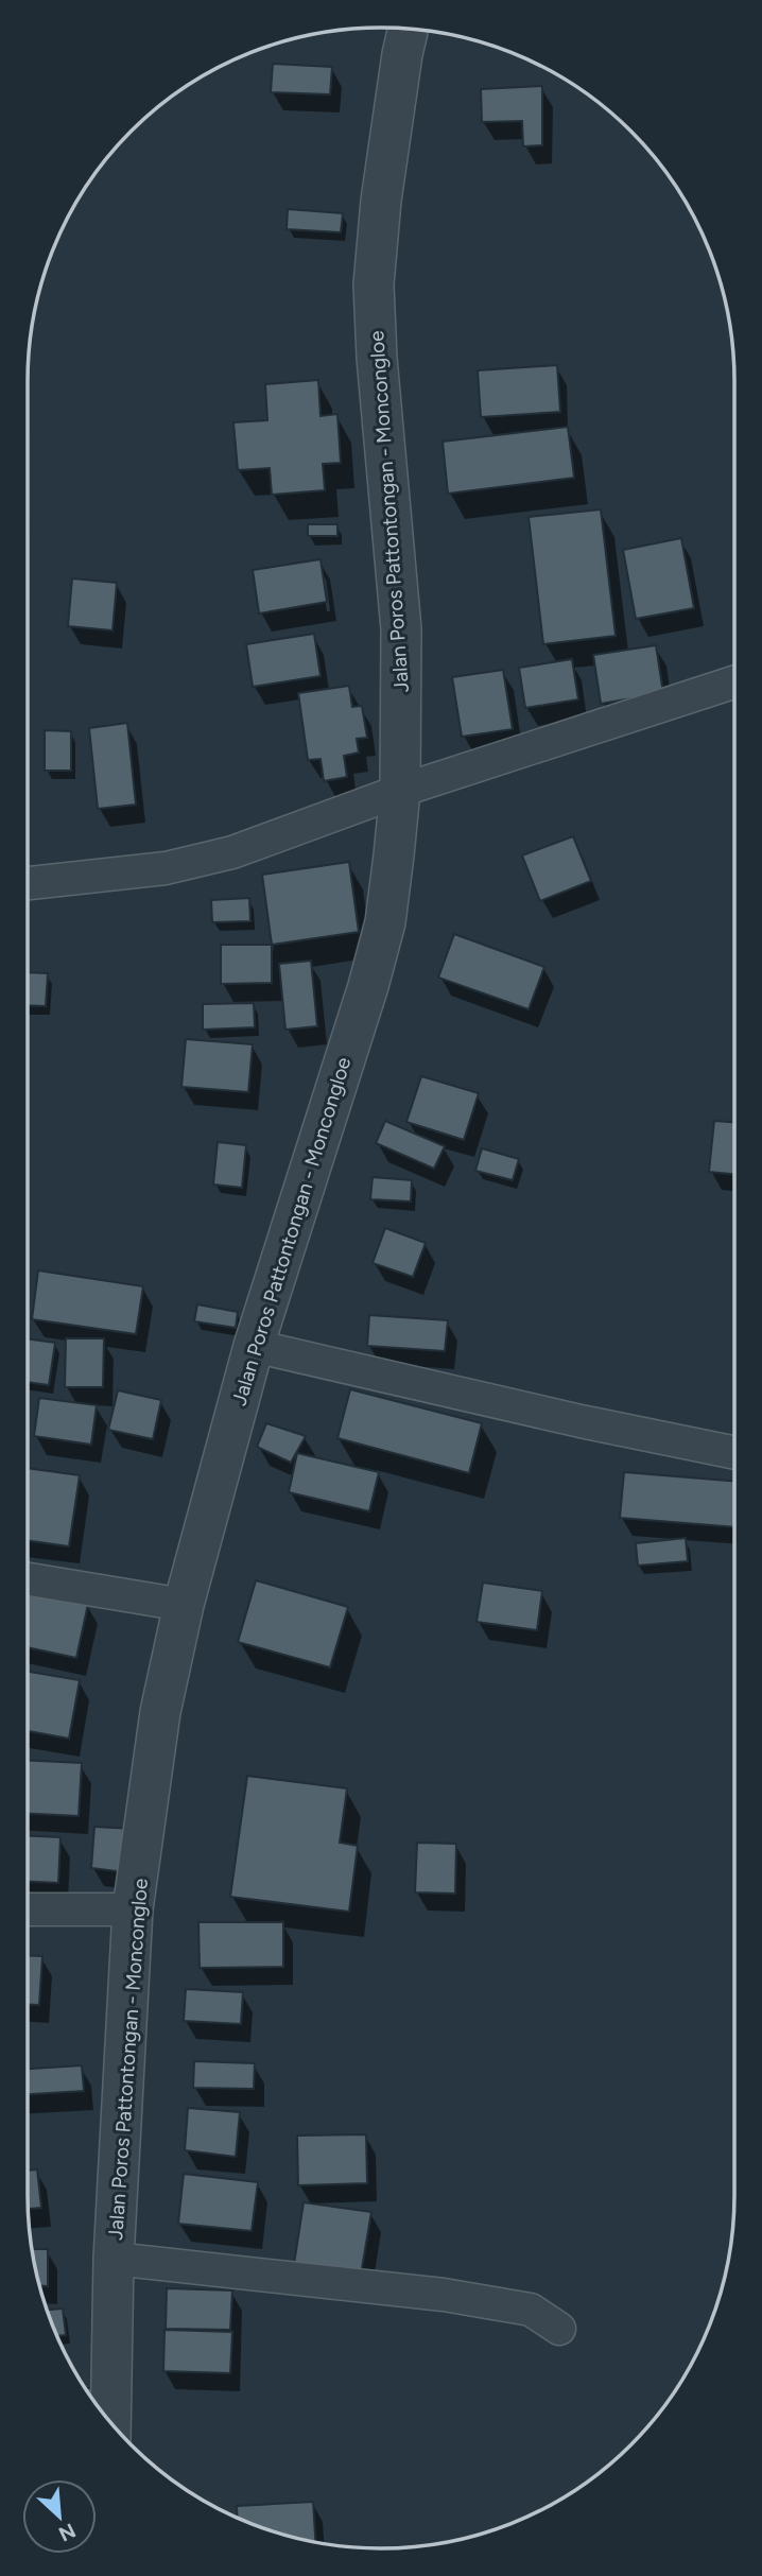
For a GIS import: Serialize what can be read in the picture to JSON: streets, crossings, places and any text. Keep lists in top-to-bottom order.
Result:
{
  "streets": {
    "street": ["Jalan Poros Pattontongan - Moncongloe"]
  },
  "north": "bottom right"
}
